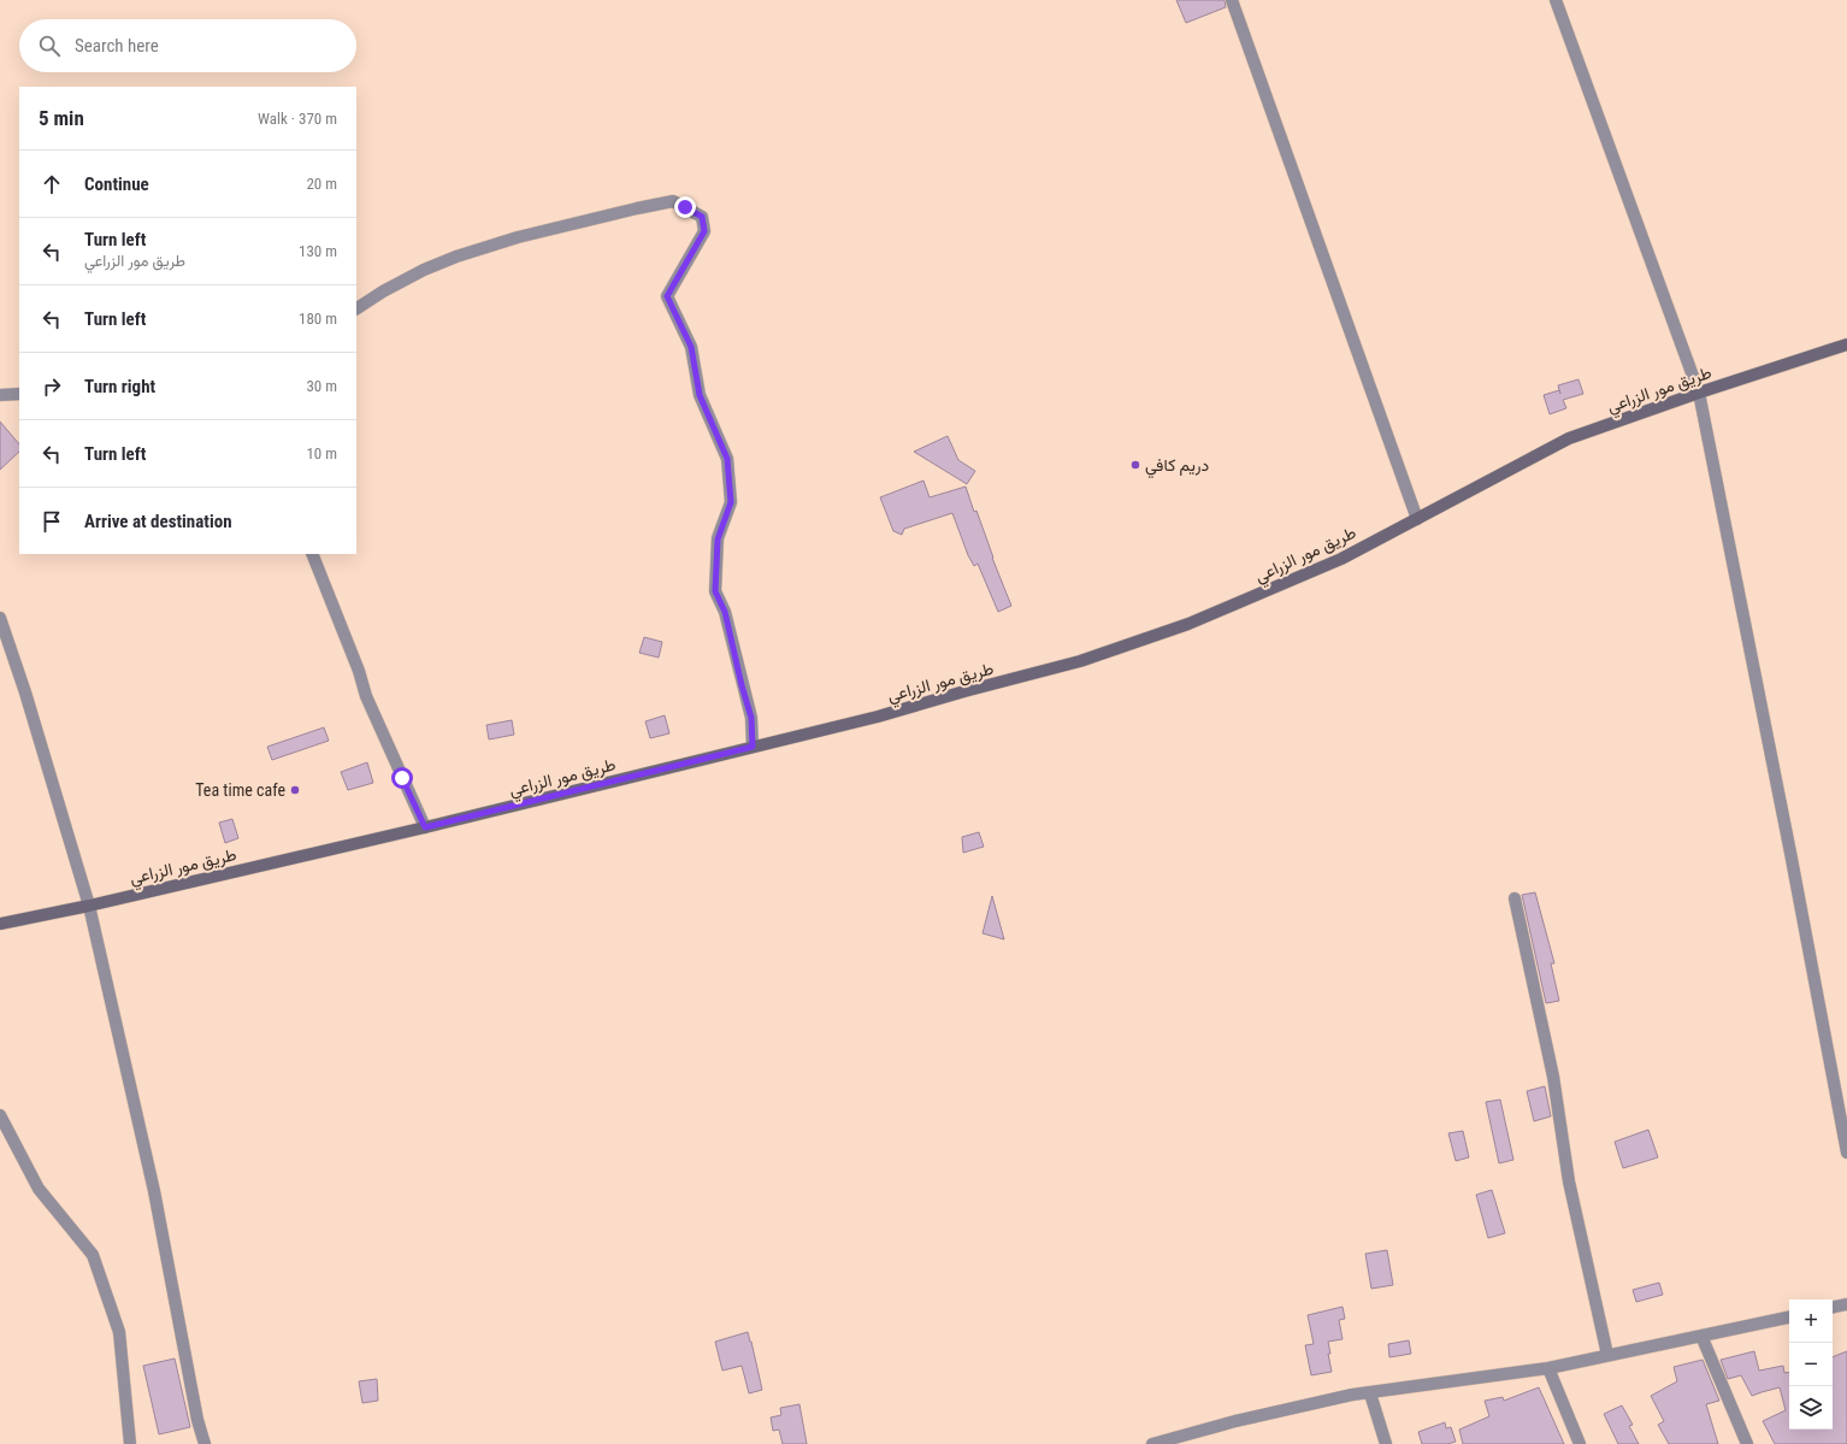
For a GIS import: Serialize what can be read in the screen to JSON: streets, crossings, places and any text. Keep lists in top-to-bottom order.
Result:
{
  "streets": {
    "street": ["طريق مور الزراعي"]
  },
  "places": ["دريم كافي", "Tea time cafe"],
  "page": {
    "search": "Search here",
    "heading": ["5 min", "Walk · 370 m"],
    "list": [
      ["Continue", "20 m"],
      ["Turn left", "طريق مور الزراعي", "130 m"],
      ["Turn left", "180 m"],
      ["Turn right", "30 m"],
      ["Turn left", "10 m"],
      "Arrive at destination"
    ],
    "map_buttons": ["+", "−"]
  }
}
